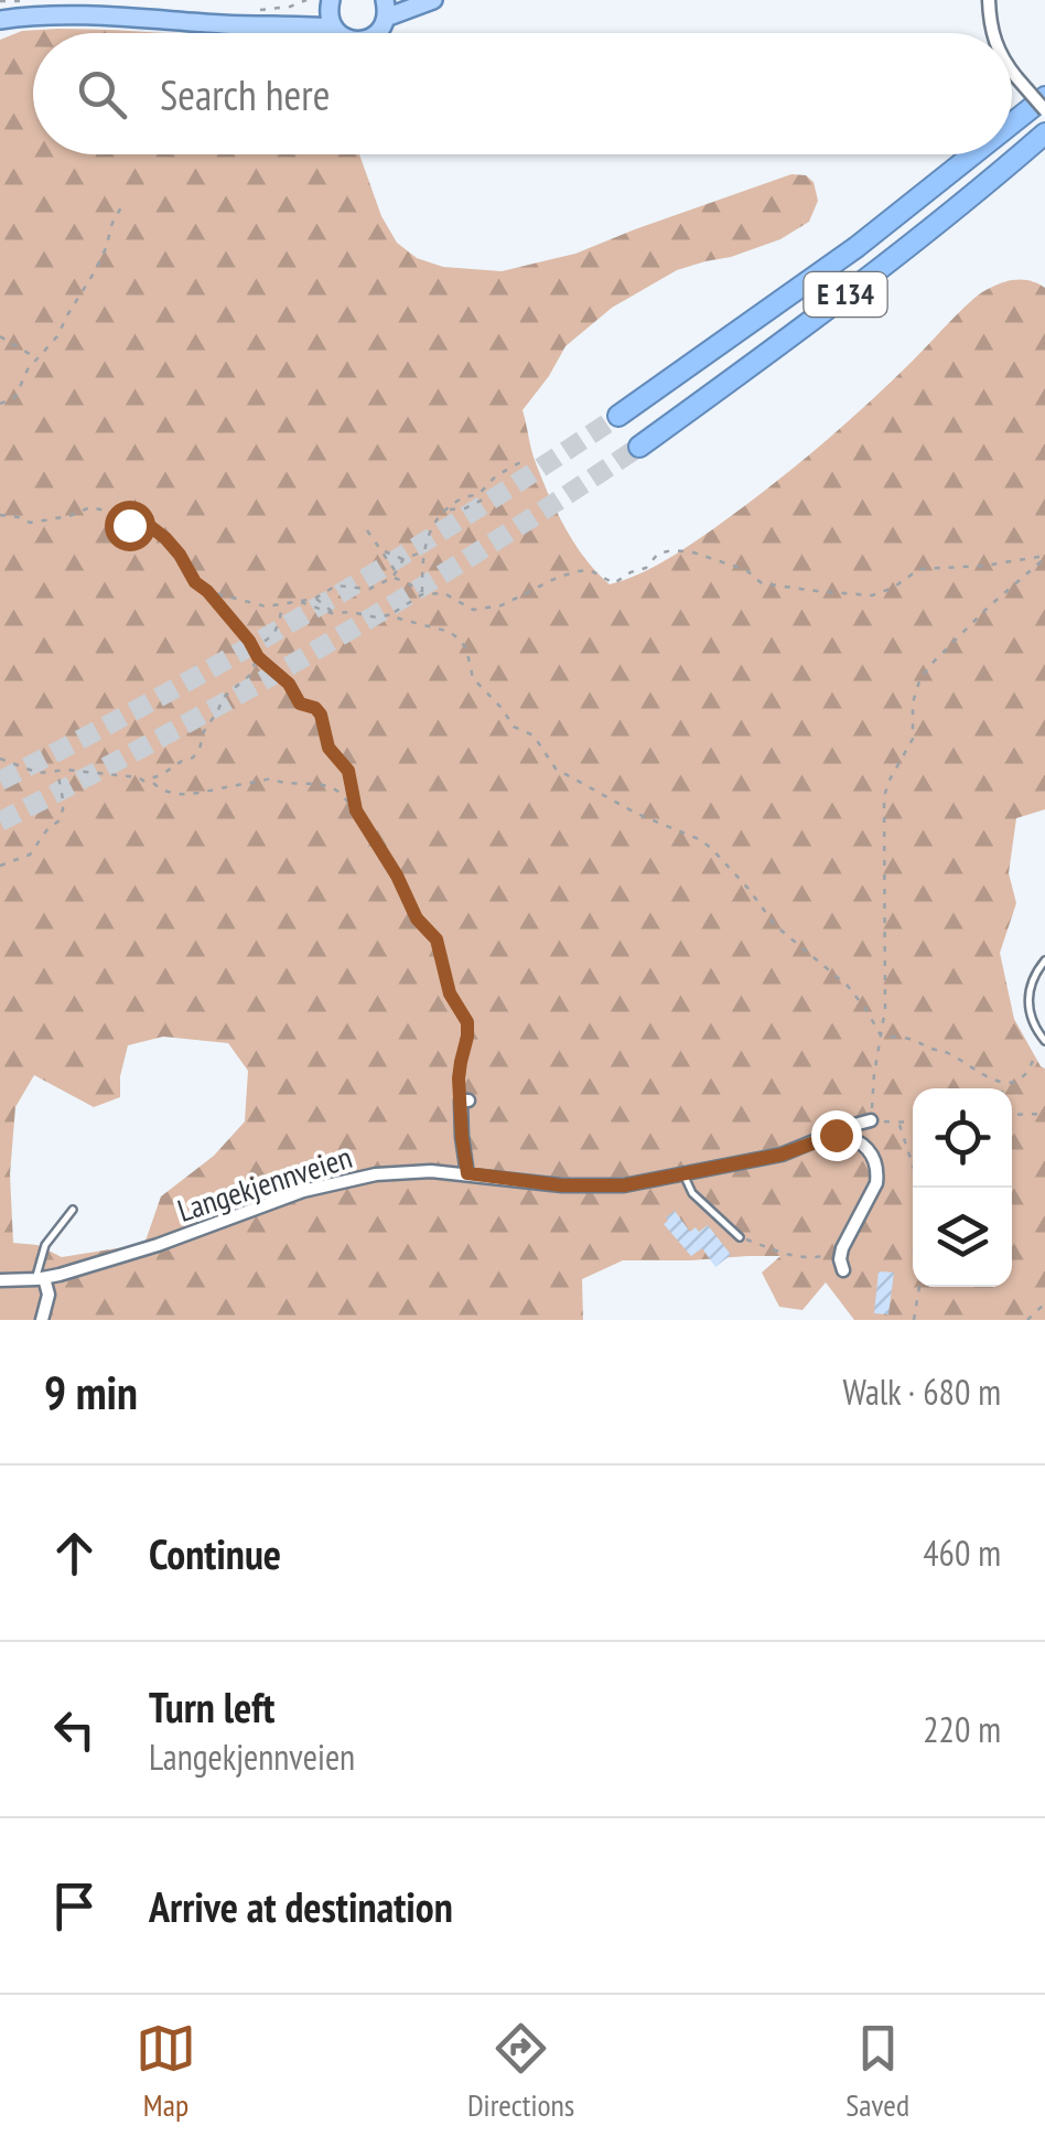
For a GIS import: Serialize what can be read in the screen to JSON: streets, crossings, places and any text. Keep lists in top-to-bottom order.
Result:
{
  "streets": {
    "highway": ["E 134"],
    "street": ["Langekjennveien"]
  },
  "page": {
    "search": "Search here",
    "heading": ["9 min", "Walk · 680 m"],
    "list": [
      ["Continue", "460 m"],
      ["Turn left", "Langekjennveien", "220 m"],
      "Arrive at destination"
    ],
    "nav": ["Map", "Directions", "Saved"]
  }
}
